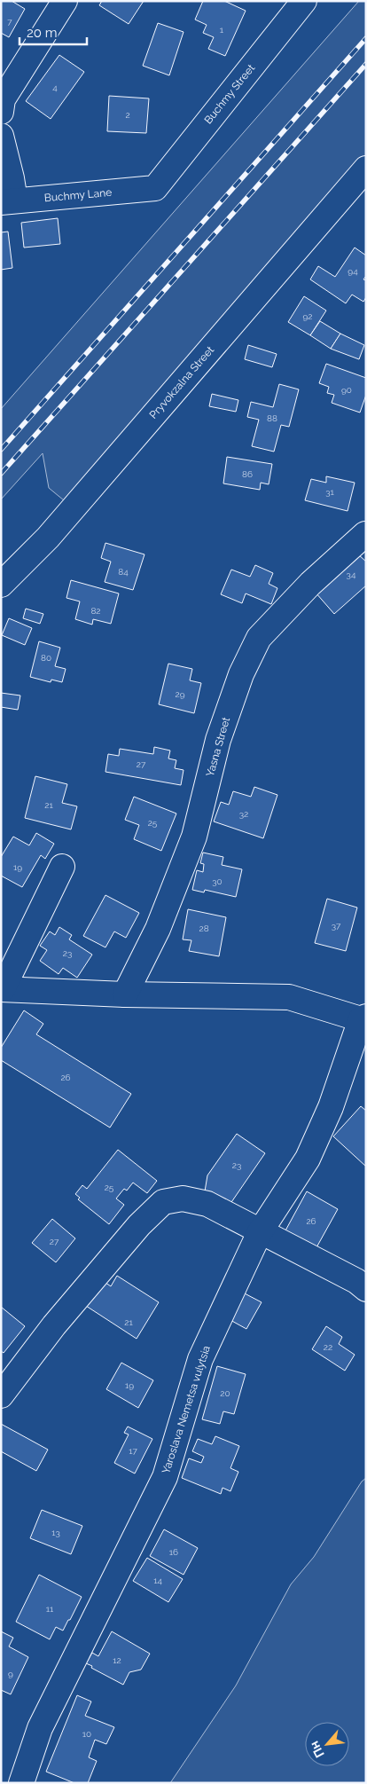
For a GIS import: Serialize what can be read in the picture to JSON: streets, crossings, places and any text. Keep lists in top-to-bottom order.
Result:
{
  "streets": {
    "street": [
      "Buchmy Street",
      "Buchmy Lane",
      "Pryvokzalna Street",
      "Yasna Street",
      "Yaroslava Nemetsa vulytsia"
    ]
  },
  "crossings": [
    ["Buchmy Street", "Buchmy Lane"]
  ],
  "house_numbers": [
    "7",
    "1",
    "4",
    "2",
    "94",
    "92",
    "90",
    "88",
    "86",
    "31",
    "84",
    "34",
    "82",
    "80",
    "29",
    "27",
    "21",
    "32",
    "25",
    "19",
    "30",
    "37",
    "28",
    "23",
    "26",
    "23",
    "25",
    "26",
    "27",
    "21",
    "22",
    "19",
    "20",
    "17",
    "13",
    "16",
    "14",
    "11",
    "12",
    "9",
    "10"
  ],
  "scale_bar": "20 m",
  "north": "bottom left"
}
